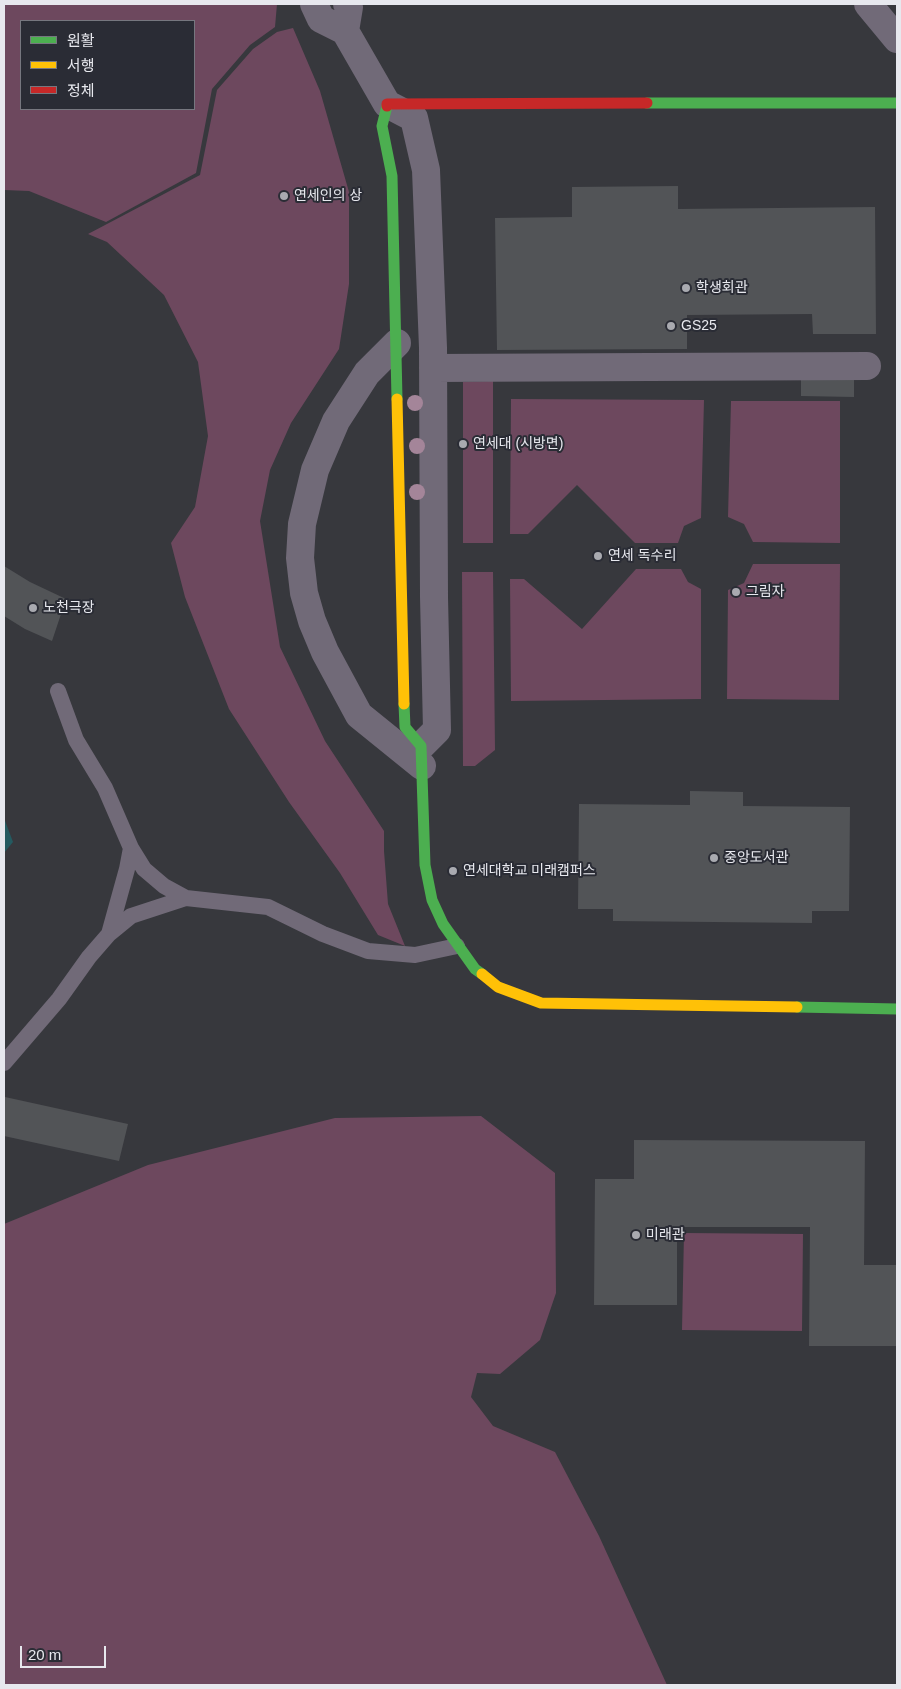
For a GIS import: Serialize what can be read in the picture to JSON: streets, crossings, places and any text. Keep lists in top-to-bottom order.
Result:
{
  "places": [
    "연세인의 상",
    "학생회관",
    "GS25",
    "연세대 (시방면)",
    "연세 독수리",
    "그림자",
    "노천극장",
    "중앙도서관",
    "연세대학교 미래캠퍼스",
    "미래관"
  ],
  "legend": ["원활", "서행", "정체"],
  "scale_bar": "20 m"
}
